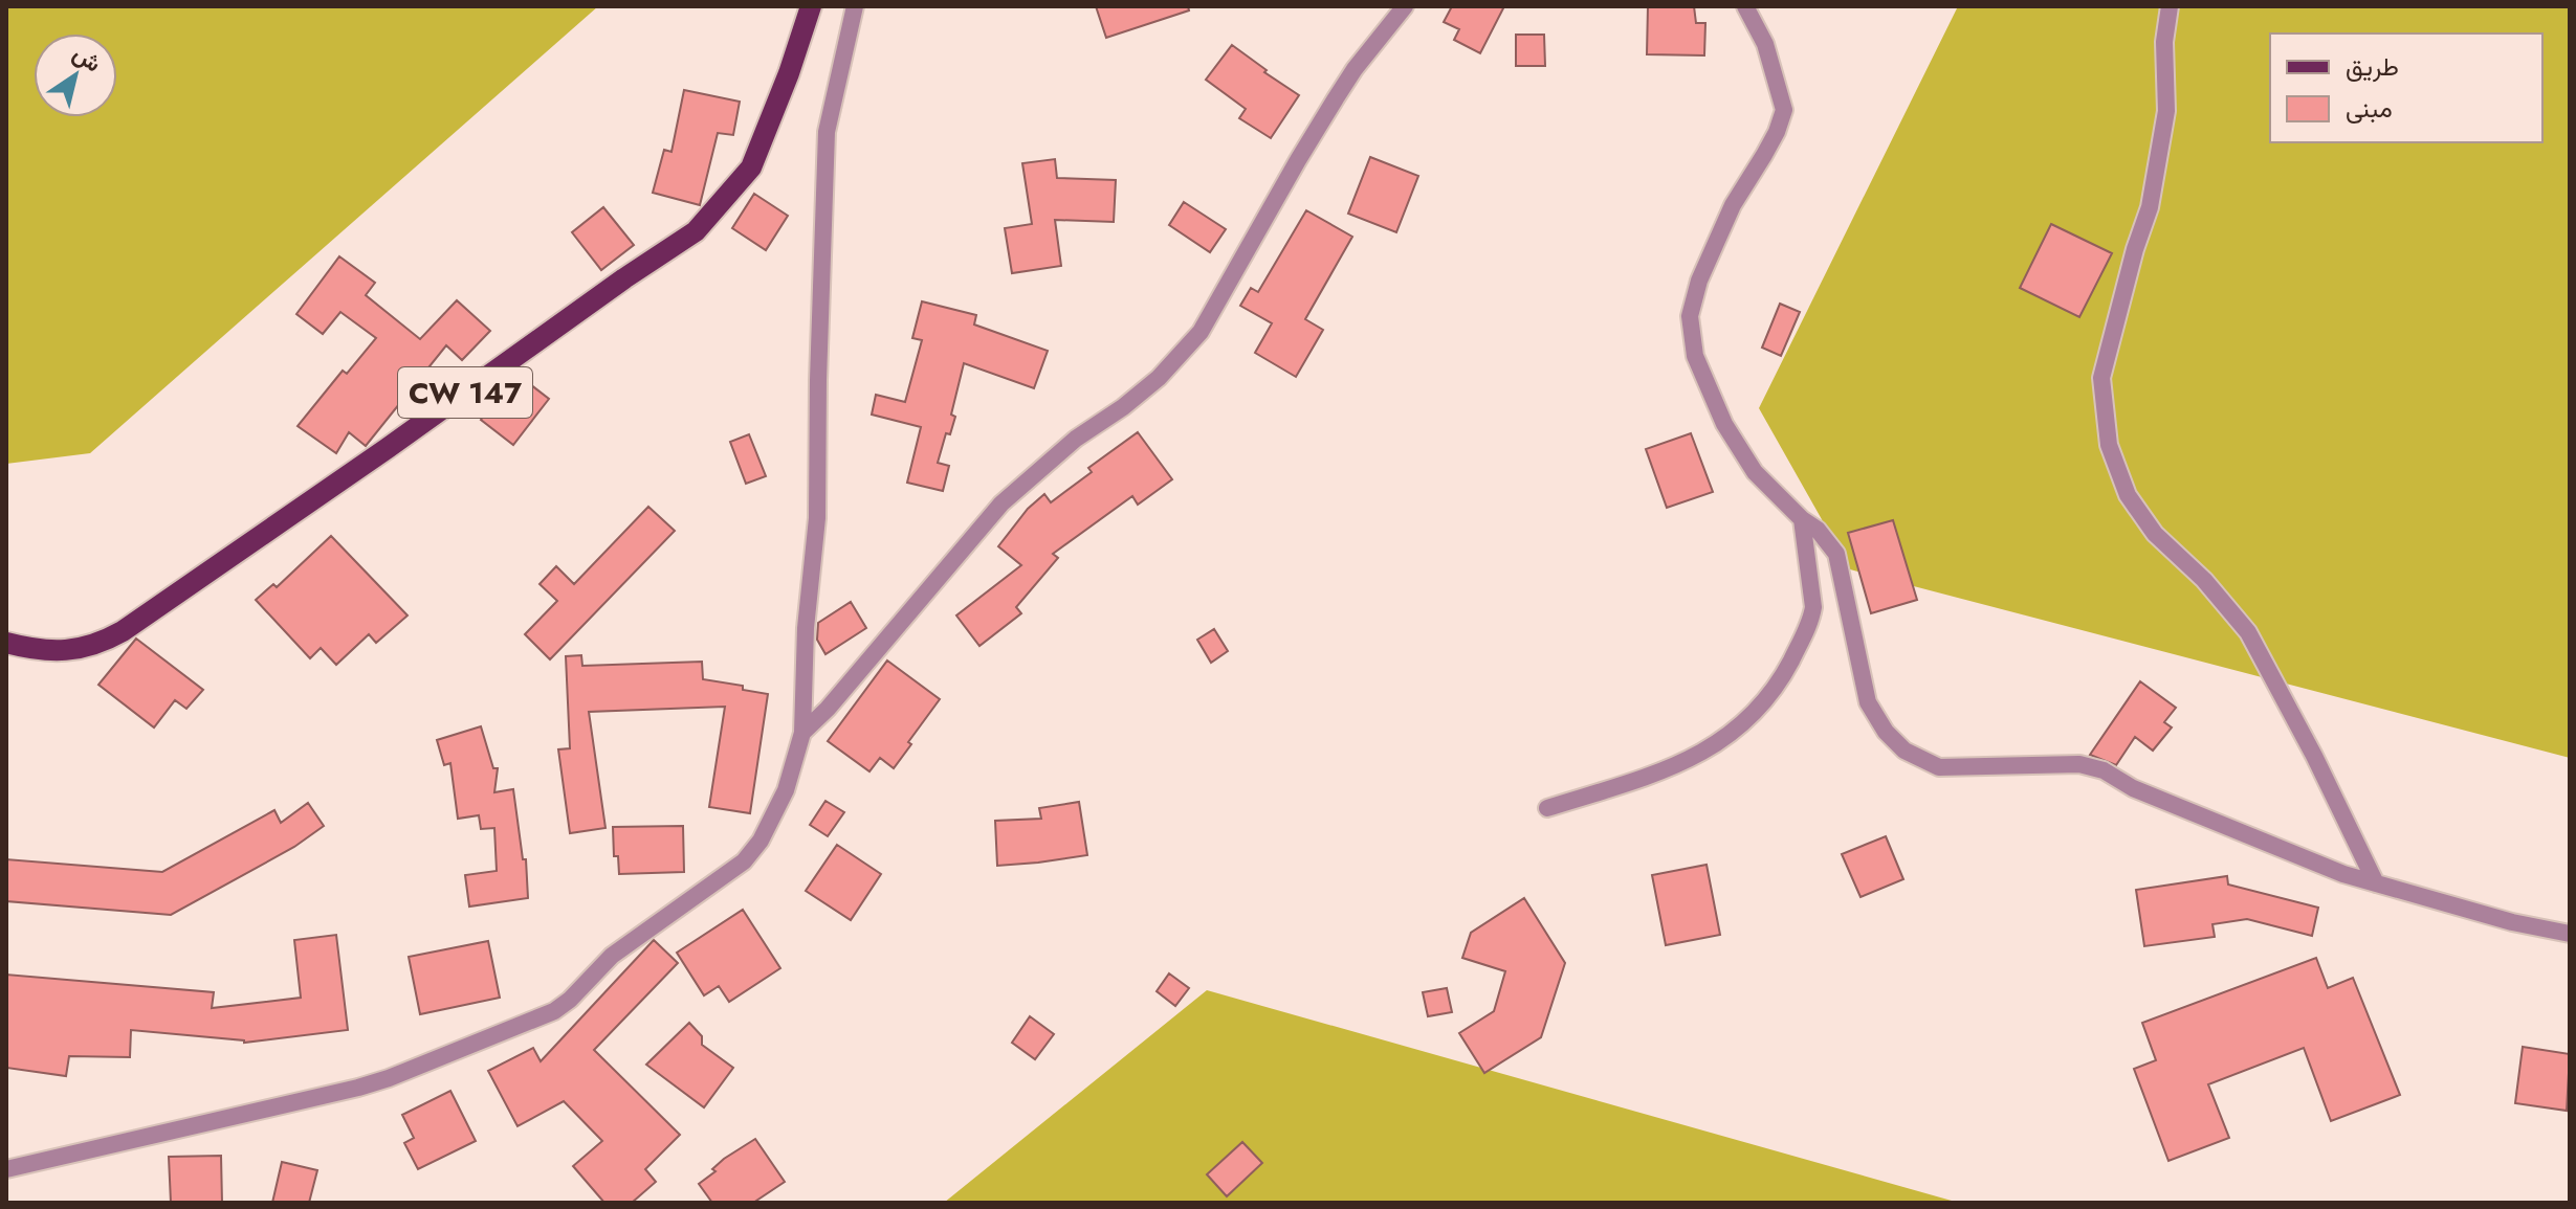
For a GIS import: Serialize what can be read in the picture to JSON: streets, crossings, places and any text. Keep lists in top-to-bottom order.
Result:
{
  "streets": {
    "main road": ["CW 147"]
  },
  "legend": ["طريق", "مبنى"],
  "north": "top right"
}
